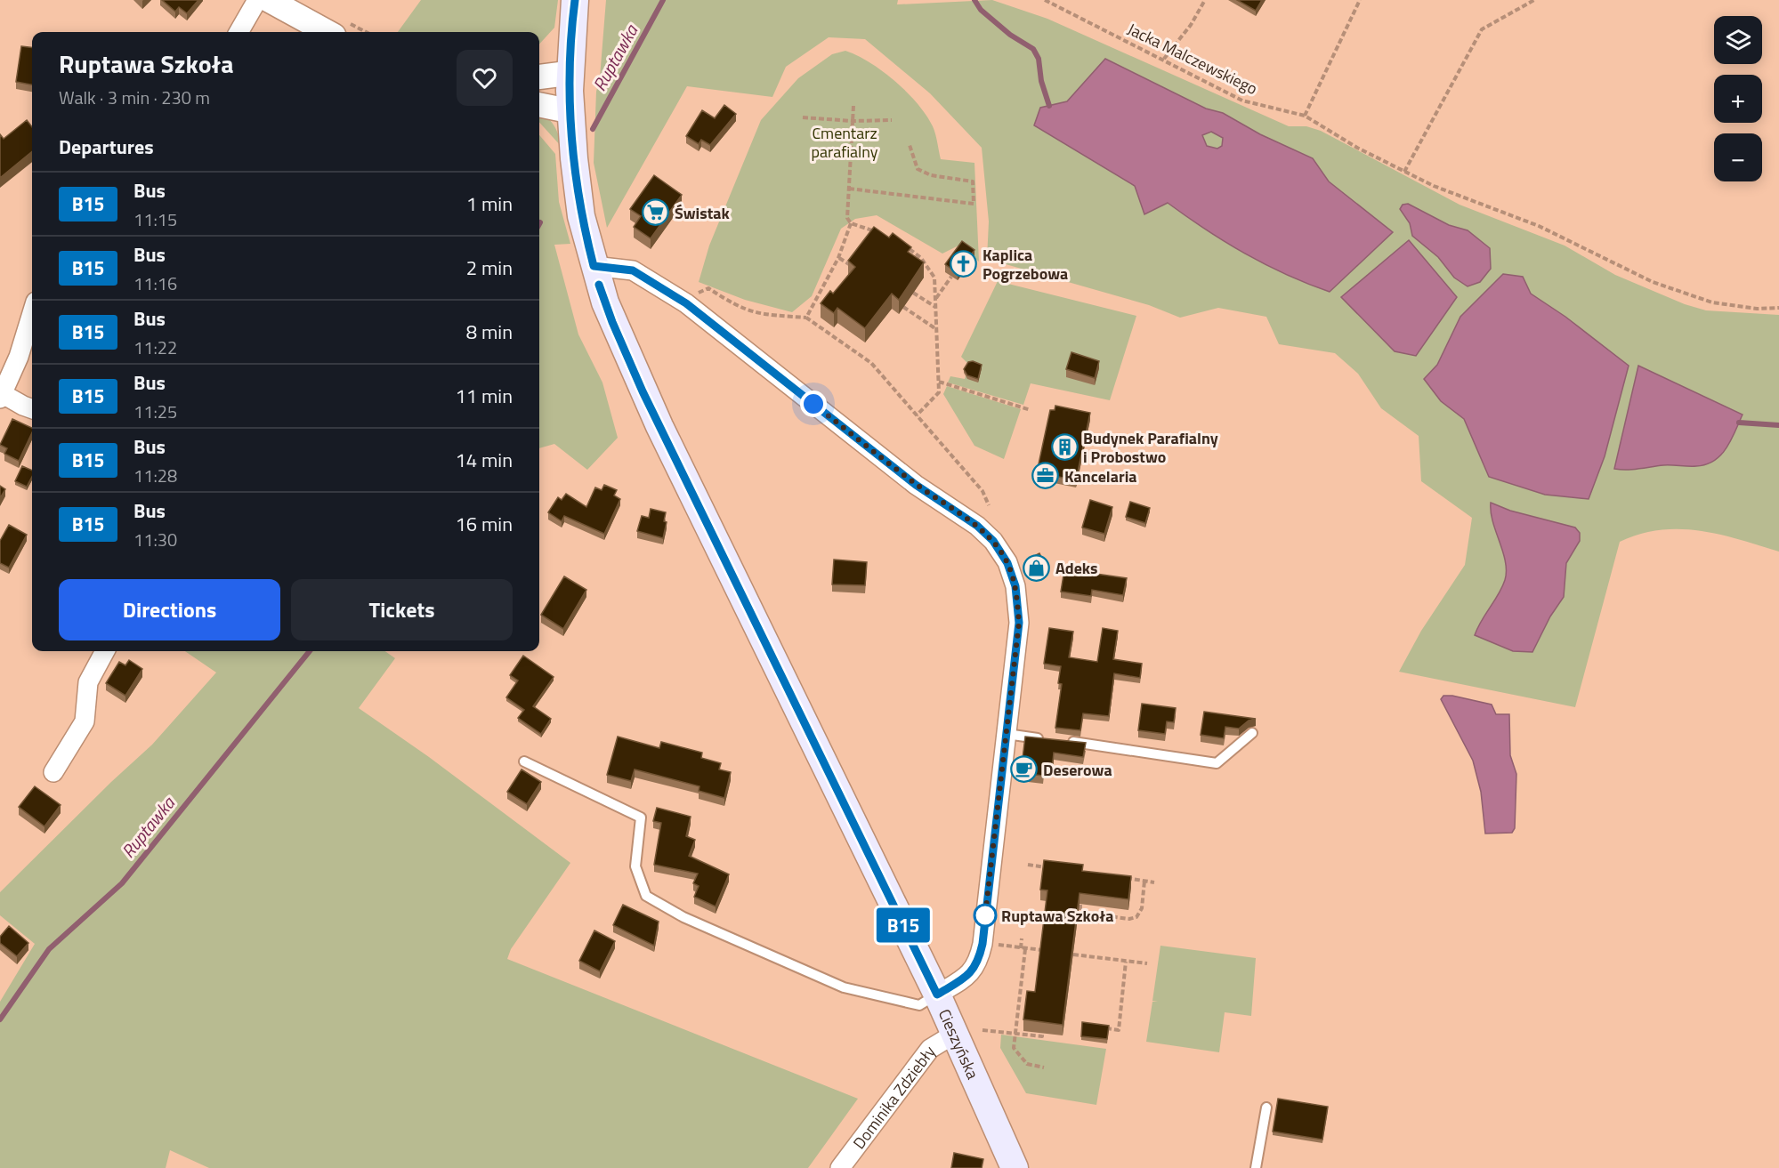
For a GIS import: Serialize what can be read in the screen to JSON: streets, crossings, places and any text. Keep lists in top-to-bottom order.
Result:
{
  "streets": {
    "main road": ["Cieszyńska"],
    "street": ["Dominika Zdziebły"],
    "path": ["Jacka Malczewskiego"]
  },
  "crossings": [
    ["Cieszyńska", "Dominika Zdziebły"]
  ],
  "water": ["Ruptawka"],
  "parks": ["Cmentarz parafialny"],
  "places": {
    "supermarket": ["Świstak"],
    "church": ["Kaplica Pogrzebowa"],
    "building": ["Budynek Parafialny i Probostwo"],
    "office": ["Kancelaria"],
    "shop": ["Adeks"],
    "cafe": ["Deserowa"],
    "other": ["Ruptawa Szkoła"]
  },
  "lines": ["bus line B15"],
  "page": {
    "on_map": "B15",
    "map_buttons": ["+", "−"],
    "heading": [
      ["Ruptawa Szkoła", "Walk · 3 min · 230 m"],
      "Departures"
    ],
    "list": [
      {
        "mark": "B15",
        "name": "Bus",
        "note": "11:15",
        "value": "1 min"
      },
      {
        "mark": "B15",
        "name": "Bus",
        "note": "11:16",
        "value": "2 min"
      },
      {
        "mark": "B15",
        "name": "Bus",
        "note": "11:22",
        "value": "8 min"
      },
      {
        "mark": "B15",
        "name": "Bus",
        "note": "11:25",
        "value": "11 min"
      },
      {
        "mark": "B15",
        "name": "Bus",
        "note": "11:28",
        "value": "14 min"
      },
      {
        "mark": "B15",
        "name": "Bus",
        "note": "11:30",
        "value": "16 min"
      }
    ],
    "buttons": ["Directions", "Tickets"]
  }
}
